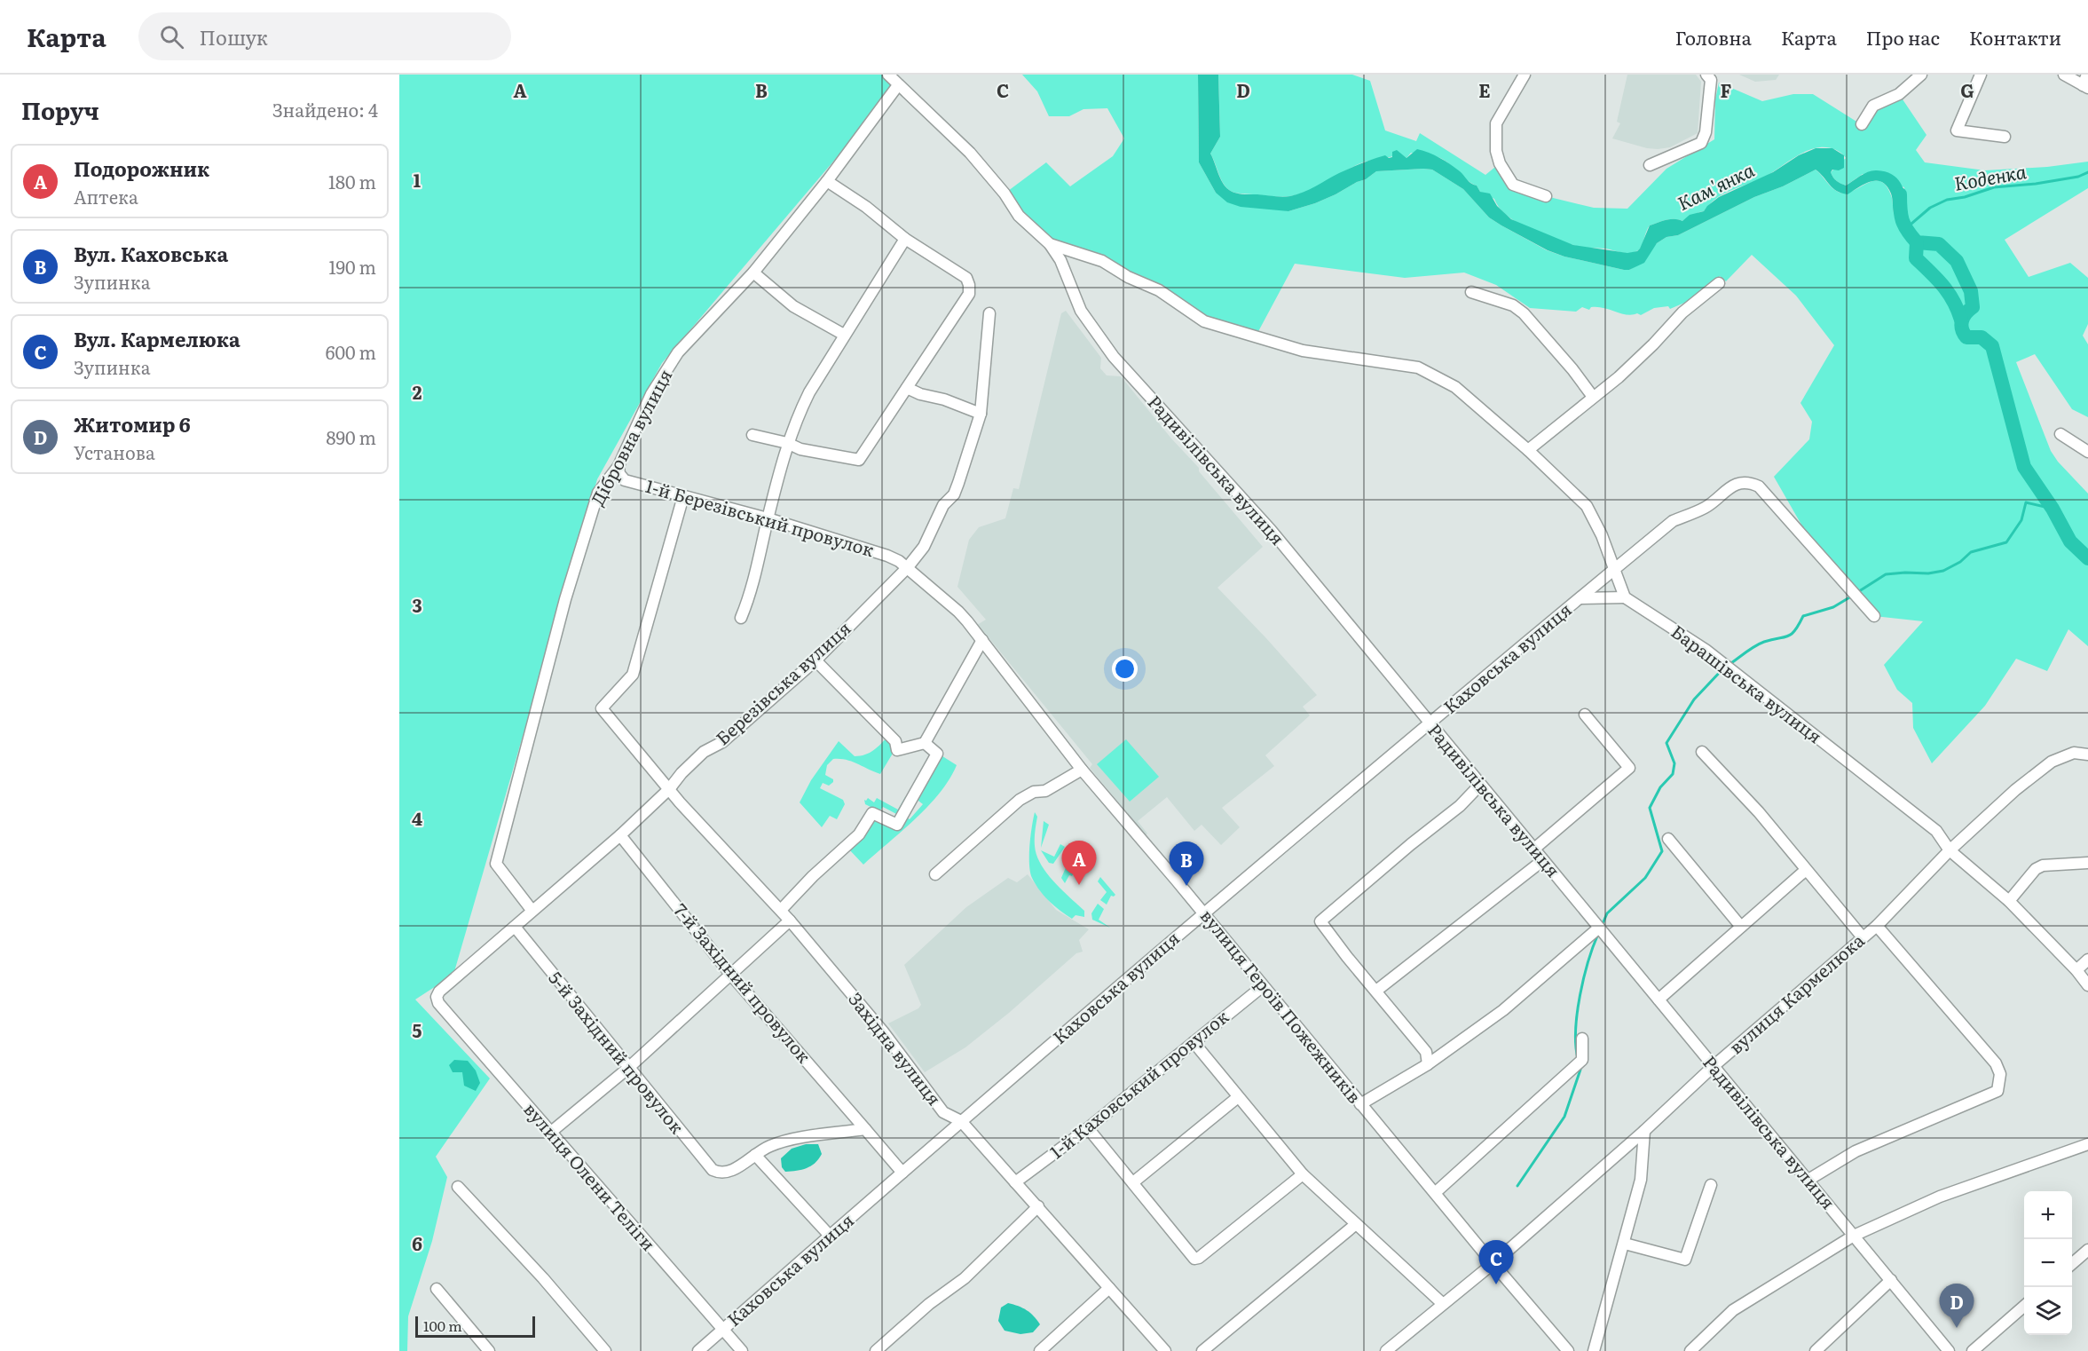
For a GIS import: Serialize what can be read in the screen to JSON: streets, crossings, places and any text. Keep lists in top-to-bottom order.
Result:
{
  "streets": {
    "street": [
      "Дібровна вулиця",
      "Радивілівська вулиця",
      "1-й Березівський провулок",
      "Каховська вулиця",
      "Березівська вулиця",
      "Барашівська вулиця",
      "7-й Західний провулок",
      "вулиця Кармелюка",
      "вулиця Героїв Пожежників",
      "Західна вулиця",
      "5-й Західний провулок",
      "1-й Каховський провулок",
      "вулиця Олени Теліги"
    ]
  },
  "crossings": [
    ["Дібровна вулиця", "1-й Березівський провулок"],
    ["Дібровна вулиця", "Березівська вулиця"],
    ["Радивілівська вулиця", "Каховська вулиця"],
    ["Радивілівська вулиця", "вулиця Кармелюка"],
    ["1-й Березівський провулок", "Березівська вулиця"],
    ["1-й Березівський провулок", "вулиця Героїв Пожежників"],
    ["1-й Березівський провулок", "Західна вулиця"],
    ["Каховська вулиця", "7-й Західний провулок"],
    ["Каховська вулиця", "вулиця Героїв Пожежників"],
    ["Каховська вулиця", "Західна вулиця"],
    ["Каховська вулиця", "вулиця Олени Теліги"],
    ["Березівська вулиця", "7-й Західний провулок"],
    ["Березівська вулиця", "вулиця Героїв Пожежників"],
    ["Березівська вулиця", "Західна вулиця"],
    ["Березівська вулиця", "5-й Західний провулок"],
    ["Березівська вулиця", "вулиця Олени Теліги"],
    ["Барашівська вулиця", "вулиця Кармелюка"],
    ["вулиця Кармелюка", "вулиця Героїв Пожежників"],
    ["вулиця Героїв Пожежників", "1-й Каховський провулок"],
    ["Західна вулиця", "1-й Каховський провулок"]
  ],
  "water": ["Коденка", "Кам'янка"],
  "scale_bar": "100 m",
  "page": {
    "header": "Карта",
    "search": "Пошук",
    "nav": [
      "Головна",
      "Карта",
      "Про нас",
      "Контакти"
    ],
    "heading": ["Поруч", "Знайдено: 4"],
    "list": [
      {
        "mark": "A",
        "name": "Подорожник",
        "note": "Аптека",
        "value": "180 m"
      },
      {
        "mark": "B",
        "name": "Вул. Каховська",
        "note": "Зупинка",
        "value": "190 m"
      },
      {
        "mark": "C",
        "name": "Вул. Кармелюка",
        "note": "Зупинка",
        "value": "600 m"
      },
      {
        "mark": "D",
        "name": "Житомир 6",
        "note": "Установа",
        "value": "890 m"
      }
    ],
    "pins": [
      "A",
      "B",
      "C",
      "D"
    ],
    "map_buttons": ["+", "−"],
    "scale": "100 m"
  },
  "grid": {
    "columns": [
      "A",
      "B",
      "C",
      "D",
      "E",
      "F",
      "G"
    ],
    "rows": [
      "1",
      "2",
      "3",
      "4",
      "5",
      "6"
    ]
  }
}
